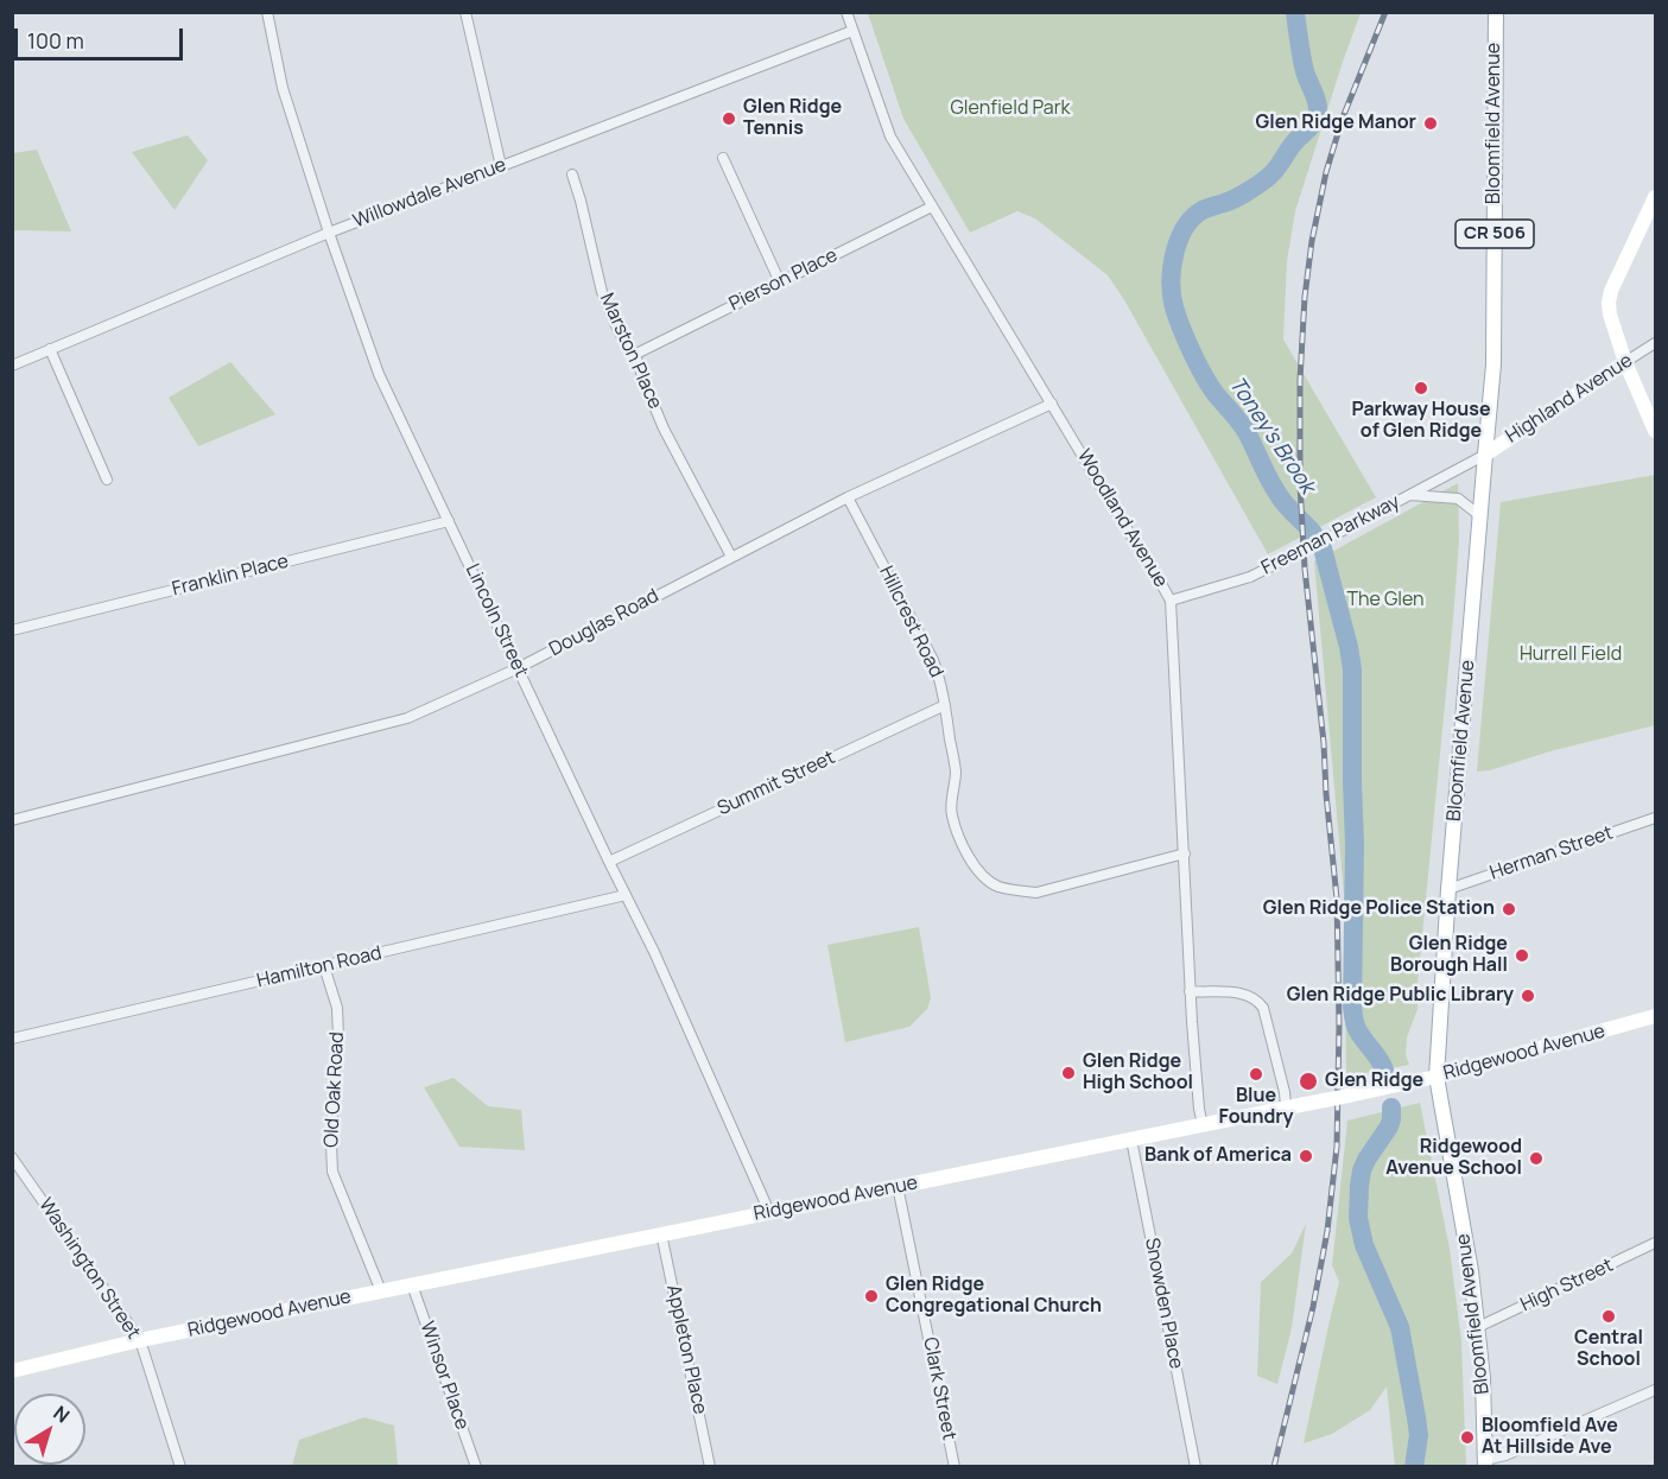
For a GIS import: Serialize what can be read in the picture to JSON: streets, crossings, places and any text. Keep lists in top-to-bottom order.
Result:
{
  "streets": {
    "street": [
      "Bloomfield Avenue",
      "Willowdale Avenue",
      "CR 506",
      "Pierson Place",
      "Marston Place",
      "Highland Avenue",
      "Woodland Avenue",
      "Freeman Parkway",
      "Franklin Place",
      "Lincoln Street",
      "Hillcrest Road",
      "Douglas Road",
      "Summit Street",
      "Herman Street",
      "Hamilton Road",
      "Ridgewood Avenue",
      "Old Oak Road",
      "Washington Street",
      "High Street",
      "Snowden Place",
      "Appleton Place",
      "Winsor Place",
      "Clark Street"
    ]
  },
  "crossings": [
    ["Bloomfield Avenue", "Highland Avenue"],
    ["Bloomfield Avenue", "Freeman Parkway"],
    ["Bloomfield Avenue", "Herman Street"],
    ["Bloomfield Avenue", "Ridgewood Avenue"],
    ["Bloomfield Avenue", "High Street"],
    ["Willowdale Avenue", "Woodland Avenue"],
    ["Willowdale Avenue", "Lincoln Street"],
    ["Pierson Place", "Marston Place"],
    ["Pierson Place", "Woodland Avenue"],
    ["Marston Place", "Douglas Road"],
    ["Highland Avenue", "Freeman Parkway"],
    ["Woodland Avenue", "Freeman Parkway"],
    ["Woodland Avenue", "Hillcrest Road"],
    ["Woodland Avenue", "Douglas Road"],
    ["Woodland Avenue", "Ridgewood Avenue"],
    ["Franklin Place", "Lincoln Street"],
    ["Lincoln Street", "Douglas Road"],
    ["Lincoln Street", "Summit Street"],
    ["Lincoln Street", "Hamilton Road"],
    ["Lincoln Street", "Ridgewood Avenue"],
    ["Hillcrest Road", "Douglas Road"],
    ["Hillcrest Road", "Summit Street"],
    ["Hamilton Road", "Old Oak Road"],
    ["Ridgewood Avenue", "Old Oak Road"],
    ["Ridgewood Avenue", "Washington Street"],
    ["Ridgewood Avenue", "Snowden Place"],
    ["Ridgewood Avenue", "Appleton Place"],
    ["Ridgewood Avenue", "Winsor Place"],
    ["Ridgewood Avenue", "Clark Street"]
  ],
  "water": ["Toney's Brook"],
  "parks": ["Glenfield Park", "The Glen", "Hurrell Field"],
  "places": [
    "Glen Ridge Tennis",
    "Glen Ridge Manor",
    "Parkway House of Glen Ridge",
    "Glen Ridge Police Station",
    "Glen Ridge Borough Hall",
    "Glen Ridge Public Library",
    "Glen Ridge High School",
    "Blue Foundry",
    "Glen Ridge",
    "Bank of America",
    "Ridgewood Avenue School",
    "Glen Ridge Congregational Church",
    "Central School",
    "Bloomfield Ave At Hillside Ave"
  ],
  "scale_bar": "100 m",
  "north": "top right"
}
